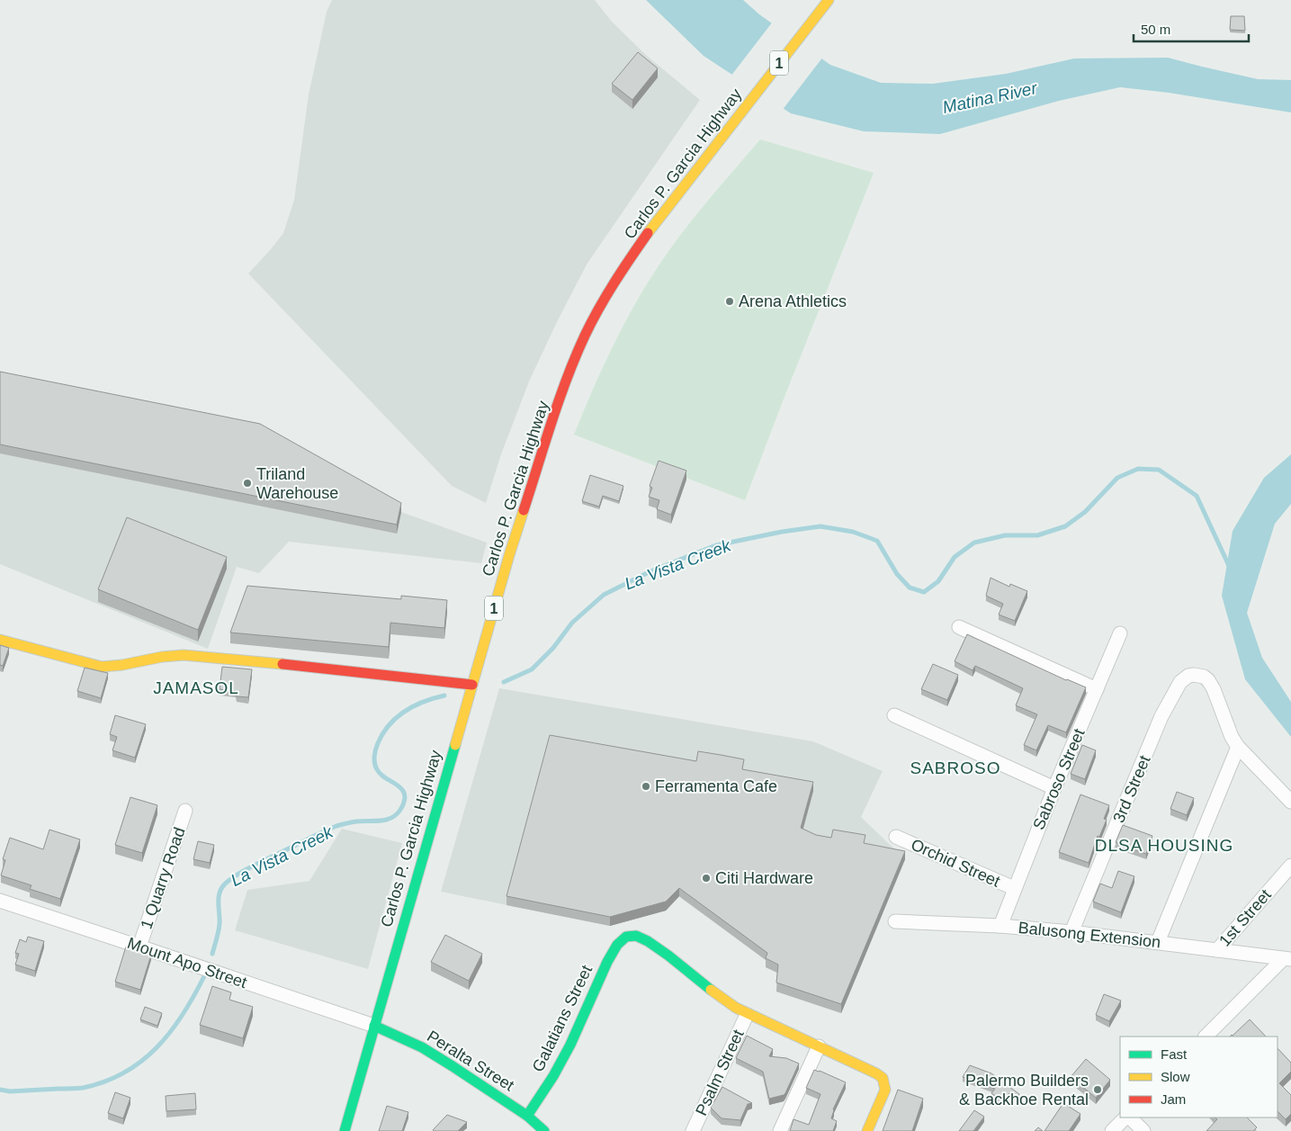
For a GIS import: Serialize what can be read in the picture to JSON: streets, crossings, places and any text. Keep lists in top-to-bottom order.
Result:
{
  "streets": {
    "main road": [
      "1",
      "Carlos P. Garcia Highway",
      "Galatians Street",
      "Peralta Street"
    ],
    "street": [
      "Sabroso Street",
      "3rd Street",
      "Orchid Street",
      "1 Quarry Road",
      "1st Street",
      "Balusong Extension",
      "Mount Apo Street",
      "Psalm Street"
    ]
  },
  "crossings": [
    ["Carlos P. Garcia Highway", "Mount Apo Street"],
    ["Carlos P. Garcia Highway", "Peralta Street"],
    ["Sabroso Street", "Orchid Street"],
    ["Sabroso Street", "Balusong Extension"],
    ["3rd Street", "Balusong Extension"],
    ["1 Quarry Road", "Mount Apo Street"],
    ["1st Street", "Balusong Extension"],
    ["Mount Apo Street", "Peralta Street"],
    ["Galatians Street", "Peralta Street"],
    ["Galatians Street", "Psalm Street"]
  ],
  "districts": ["JAMASOL", "SABROSO", "DLSA HOUSING"],
  "water": ["Matina River", "La Vista Creek"],
  "places": [
    "Arena Athletics",
    "Triland Warehouse",
    "Ferramenta Cafe",
    "Citi Hardware",
    "Palermo Builders & Backhoe Rental"
  ],
  "legend": ["Fast", "Slow", "Jam"],
  "scale_bar": "50 m"
}
